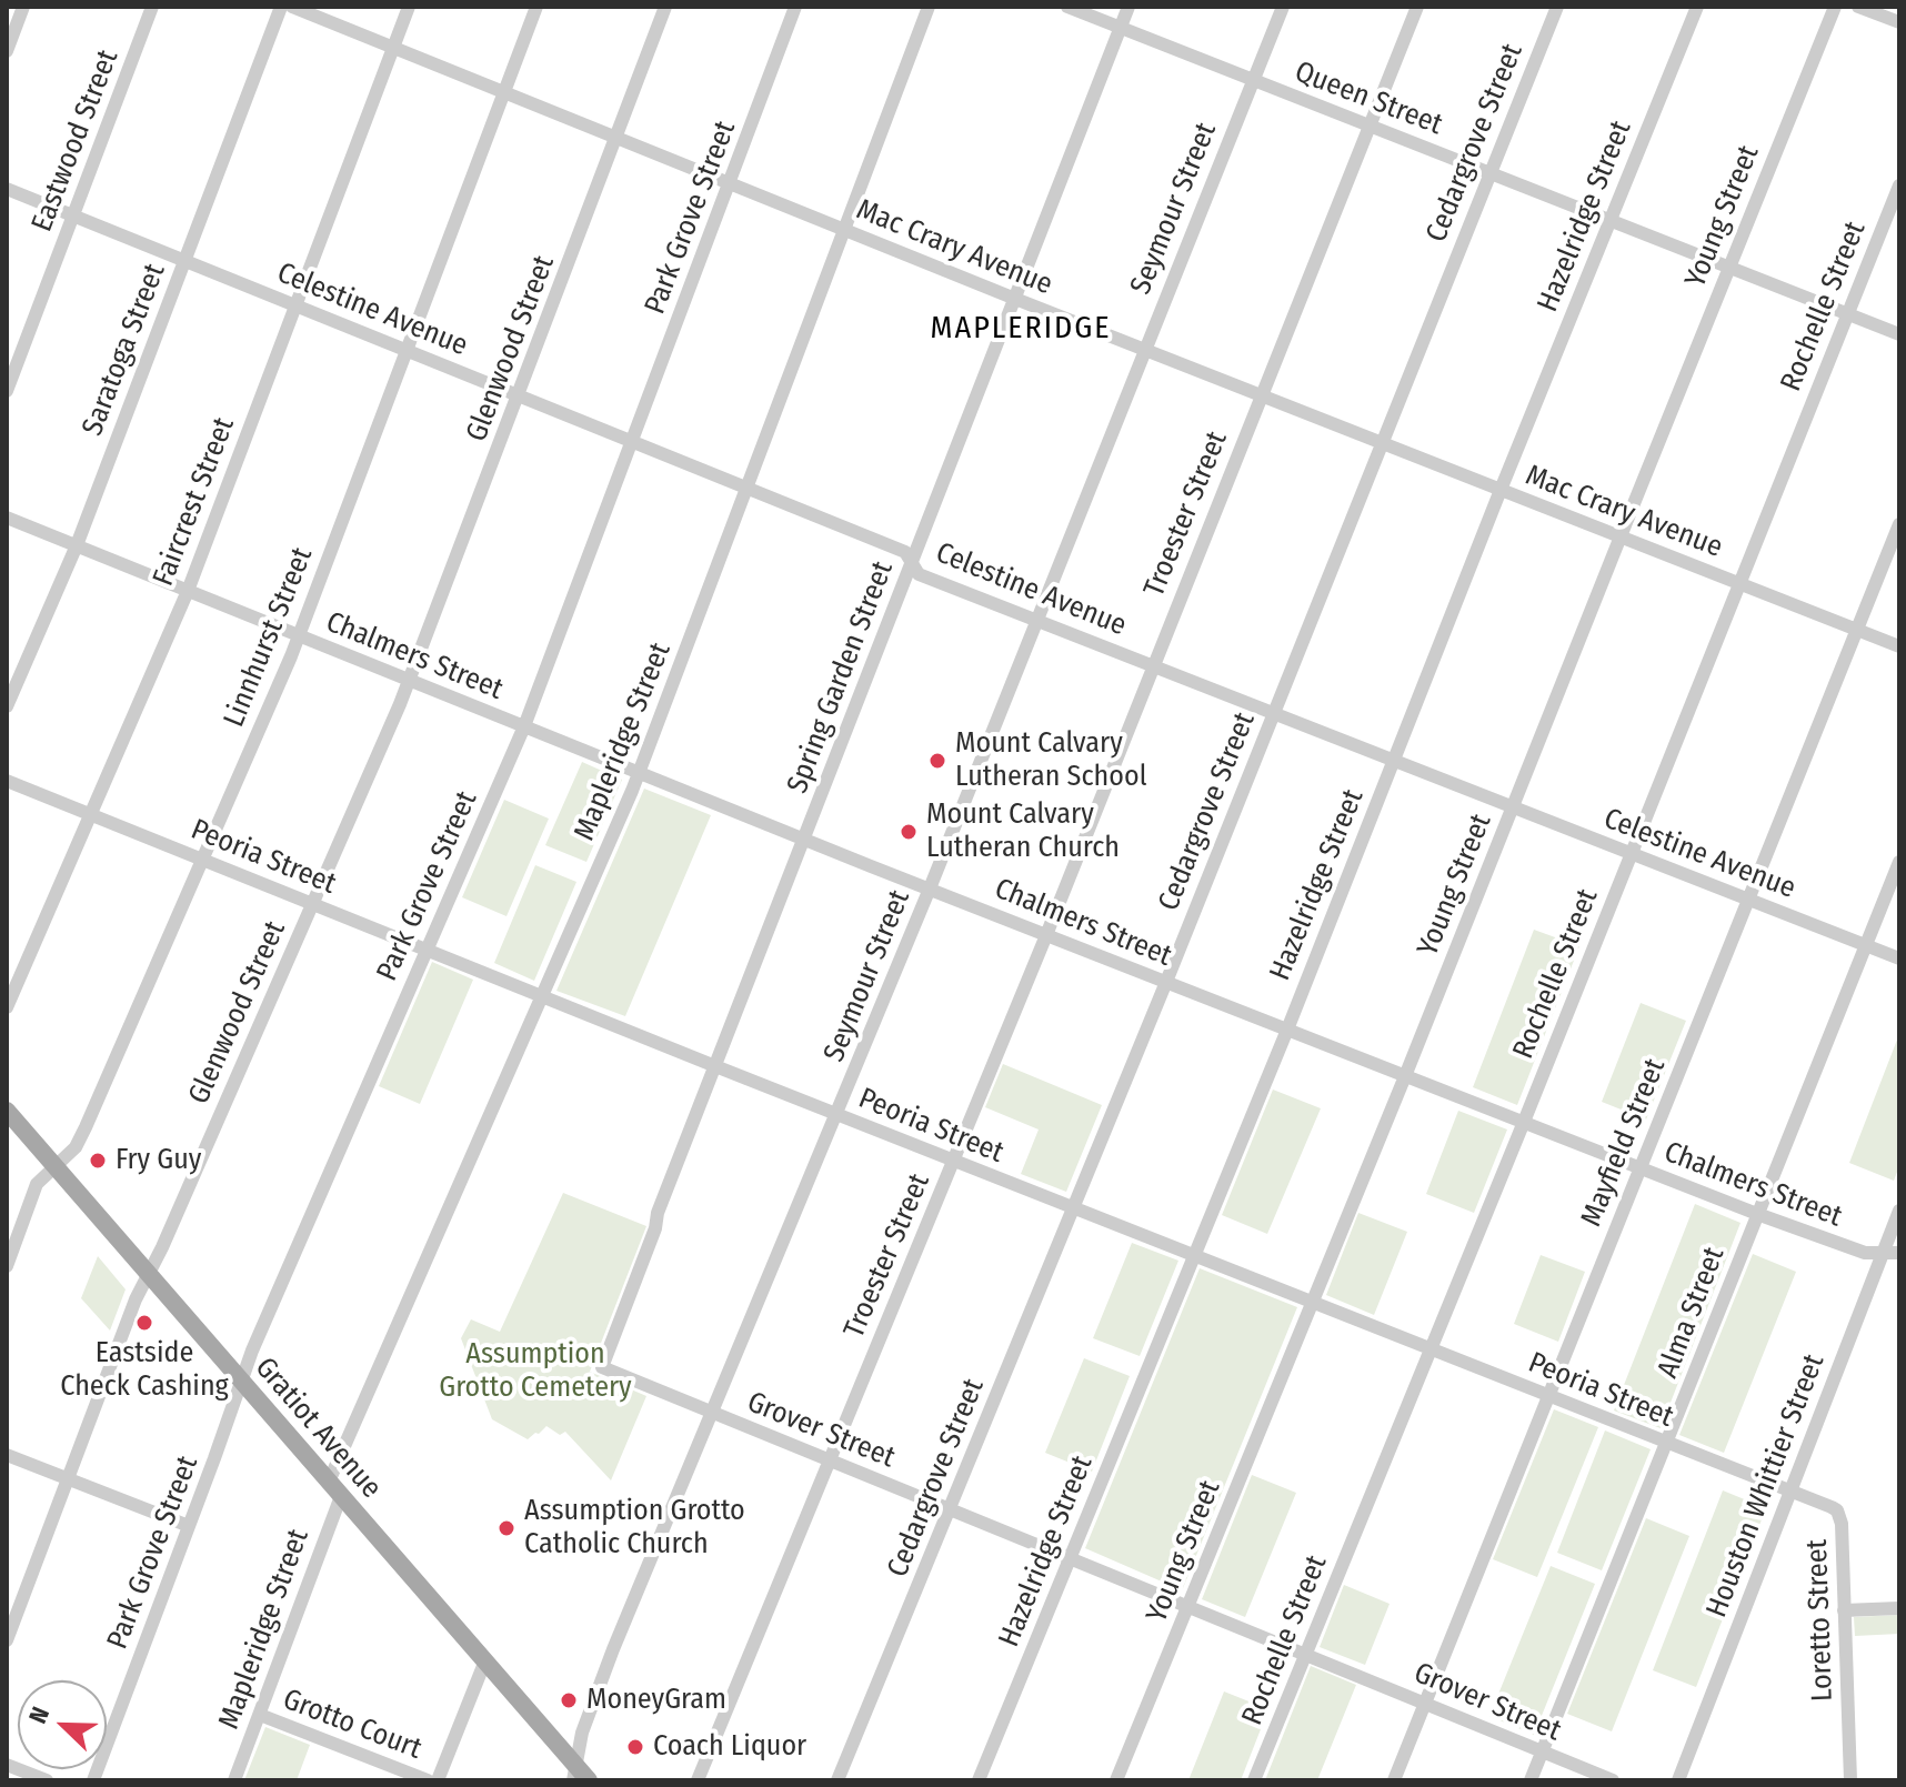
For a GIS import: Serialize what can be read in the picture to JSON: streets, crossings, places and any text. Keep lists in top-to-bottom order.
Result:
{
  "streets": {
    "main road": ["Gratiot Avenue"],
    "street": [
      "Queen Street",
      "Eastwood Street",
      "Cedargrove Street",
      "Seymour Street",
      "Hazelridge Street",
      "Young Street",
      "Park Grove Street",
      "Mac Crary Avenue",
      "Rochelle Street",
      "Celestine Avenue",
      "Glenwood Street",
      "Saratoga Street",
      "Faircrest Street",
      "Troester Street",
      "Linnhurst Street",
      "Chalmers Street",
      "Spring Garden Street",
      "Mapleridge Street",
      "Peoria Street",
      "Mayfield Street",
      "Alma Street",
      "Grover Street",
      "Houston Whittier Street",
      "Loretto Street",
      "Grotto Court"
    ]
  },
  "crossings": [
    ["Queen Street", "Cedargrove Street"],
    ["Queen Street", "Seymour Street"],
    ["Queen Street", "Hazelridge Street"],
    ["Queen Street", "Young Street"],
    ["Queen Street", "Rochelle Street"],
    ["Queen Street", "Troester Street"],
    ["Queen Street", "Spring Garden Street"],
    ["Eastwood Street", "Celestine Avenue"],
    ["Cedargrove Street", "Mac Crary Avenue"],
    ["Cedargrove Street", "Celestine Avenue"],
    ["Cedargrove Street", "Chalmers Street"],
    ["Cedargrove Street", "Peoria Street"],
    ["Cedargrove Street", "Grover Street"],
    ["Seymour Street", "Mac Crary Avenue"],
    ["Seymour Street", "Celestine Avenue"],
    ["Seymour Street", "Chalmers Street"],
    ["Seymour Street", "Peoria Street"],
    ["Seymour Street", "Gratiot Avenue"],
    ["Seymour Street", "Grover Street"],
    ["Hazelridge Street", "Mac Crary Avenue"],
    ["Hazelridge Street", "Celestine Avenue"],
    ["Hazelridge Street", "Chalmers Street"],
    ["Hazelridge Street", "Peoria Street"],
    ["Hazelridge Street", "Grover Street"],
    ["Young Street", "Mac Crary Avenue"],
    ["Young Street", "Celestine Avenue"],
    ["Young Street", "Chalmers Street"],
    ["Young Street", "Peoria Street"],
    ["Young Street", "Grover Street"],
    ["Park Grove Street", "Mac Crary Avenue"],
    ["Park Grove Street", "Celestine Avenue"],
    ["Park Grove Street", "Chalmers Street"],
    ["Park Grove Street", "Peoria Street"],
    ["Park Grove Street", "Gratiot Avenue"],
    ["Mac Crary Avenue", "Rochelle Street"],
    ["Mac Crary Avenue", "Glenwood Street"],
    ["Mac Crary Avenue", "Faircrest Street"],
    ["Mac Crary Avenue", "Troester Street"],
    ["Mac Crary Avenue", "Linnhurst Street"],
    ["Mac Crary Avenue", "Spring Garden Street"],
    ["Mac Crary Avenue", "Mapleridge Street"],
    ["Mac Crary Avenue", "Mayfield Street"],
    ["Rochelle Street", "Celestine Avenue"],
    ["Rochelle Street", "Chalmers Street"],
    ["Rochelle Street", "Peoria Street"],
    ["Rochelle Street", "Grover Street"],
    ["Celestine Avenue", "Glenwood Street"],
    ["Celestine Avenue", "Saratoga Street"],
    ["Celestine Avenue", "Faircrest Street"],
    ["Celestine Avenue", "Troester Street"],
    ["Celestine Avenue", "Linnhurst Street"],
    ["Celestine Avenue", "Spring Garden Street"],
    ["Celestine Avenue", "Mapleridge Street"],
    ["Celestine Avenue", "Mayfield Street"],
    ["Celestine Avenue", "Alma Street"],
    ["Glenwood Street", "Chalmers Street"],
    ["Glenwood Street", "Peoria Street"],
    ["Glenwood Street", "Gratiot Avenue"],
    ["Saratoga Street", "Chalmers Street"],
    ["Faircrest Street", "Chalmers Street"],
    ["Faircrest Street", "Peoria Street"],
    ["Troester Street", "Chalmers Street"],
    ["Troester Street", "Peoria Street"],
    ["Troester Street", "Grover Street"],
    ["Linnhurst Street", "Chalmers Street"],
    ["Linnhurst Street", "Peoria Street"],
    ["Linnhurst Street", "Gratiot Avenue"],
    ["Chalmers Street", "Spring Garden Street"],
    ["Chalmers Street", "Mapleridge Street"],
    ["Chalmers Street", "Mayfield Street"],
    ["Chalmers Street", "Alma Street"],
    ["Chalmers Street", "Houston Whittier Street"],
    ["Spring Garden Street", "Peoria Street"],
    ["Spring Garden Street", "Grover Street"],
    ["Mapleridge Street", "Peoria Street"],
    ["Mapleridge Street", "Gratiot Avenue"],
    ["Mapleridge Street", "Grotto Court"],
    ["Peoria Street", "Mayfield Street"],
    ["Peoria Street", "Alma Street"],
    ["Peoria Street", "Houston Whittier Street"],
    ["Peoria Street", "Loretto Street"],
    ["Mayfield Street", "Grover Street"],
    ["Alma Street", "Grover Street"],
    ["Houston Whittier Street", "Loretto Street"]
  ],
  "districts": ["MAPLERIDGE"],
  "parks": ["Assumption Grotto Cemetery"],
  "places": [
    "Mount Calvary Lutheran School",
    "Mount Calvary Lutheran Church",
    "Fry Guy",
    "Eastside Check Cashing",
    "Assumption Grotto Catholic Church",
    "MoneyGram",
    "Coach Liquor"
  ],
  "north": "top left"
}
